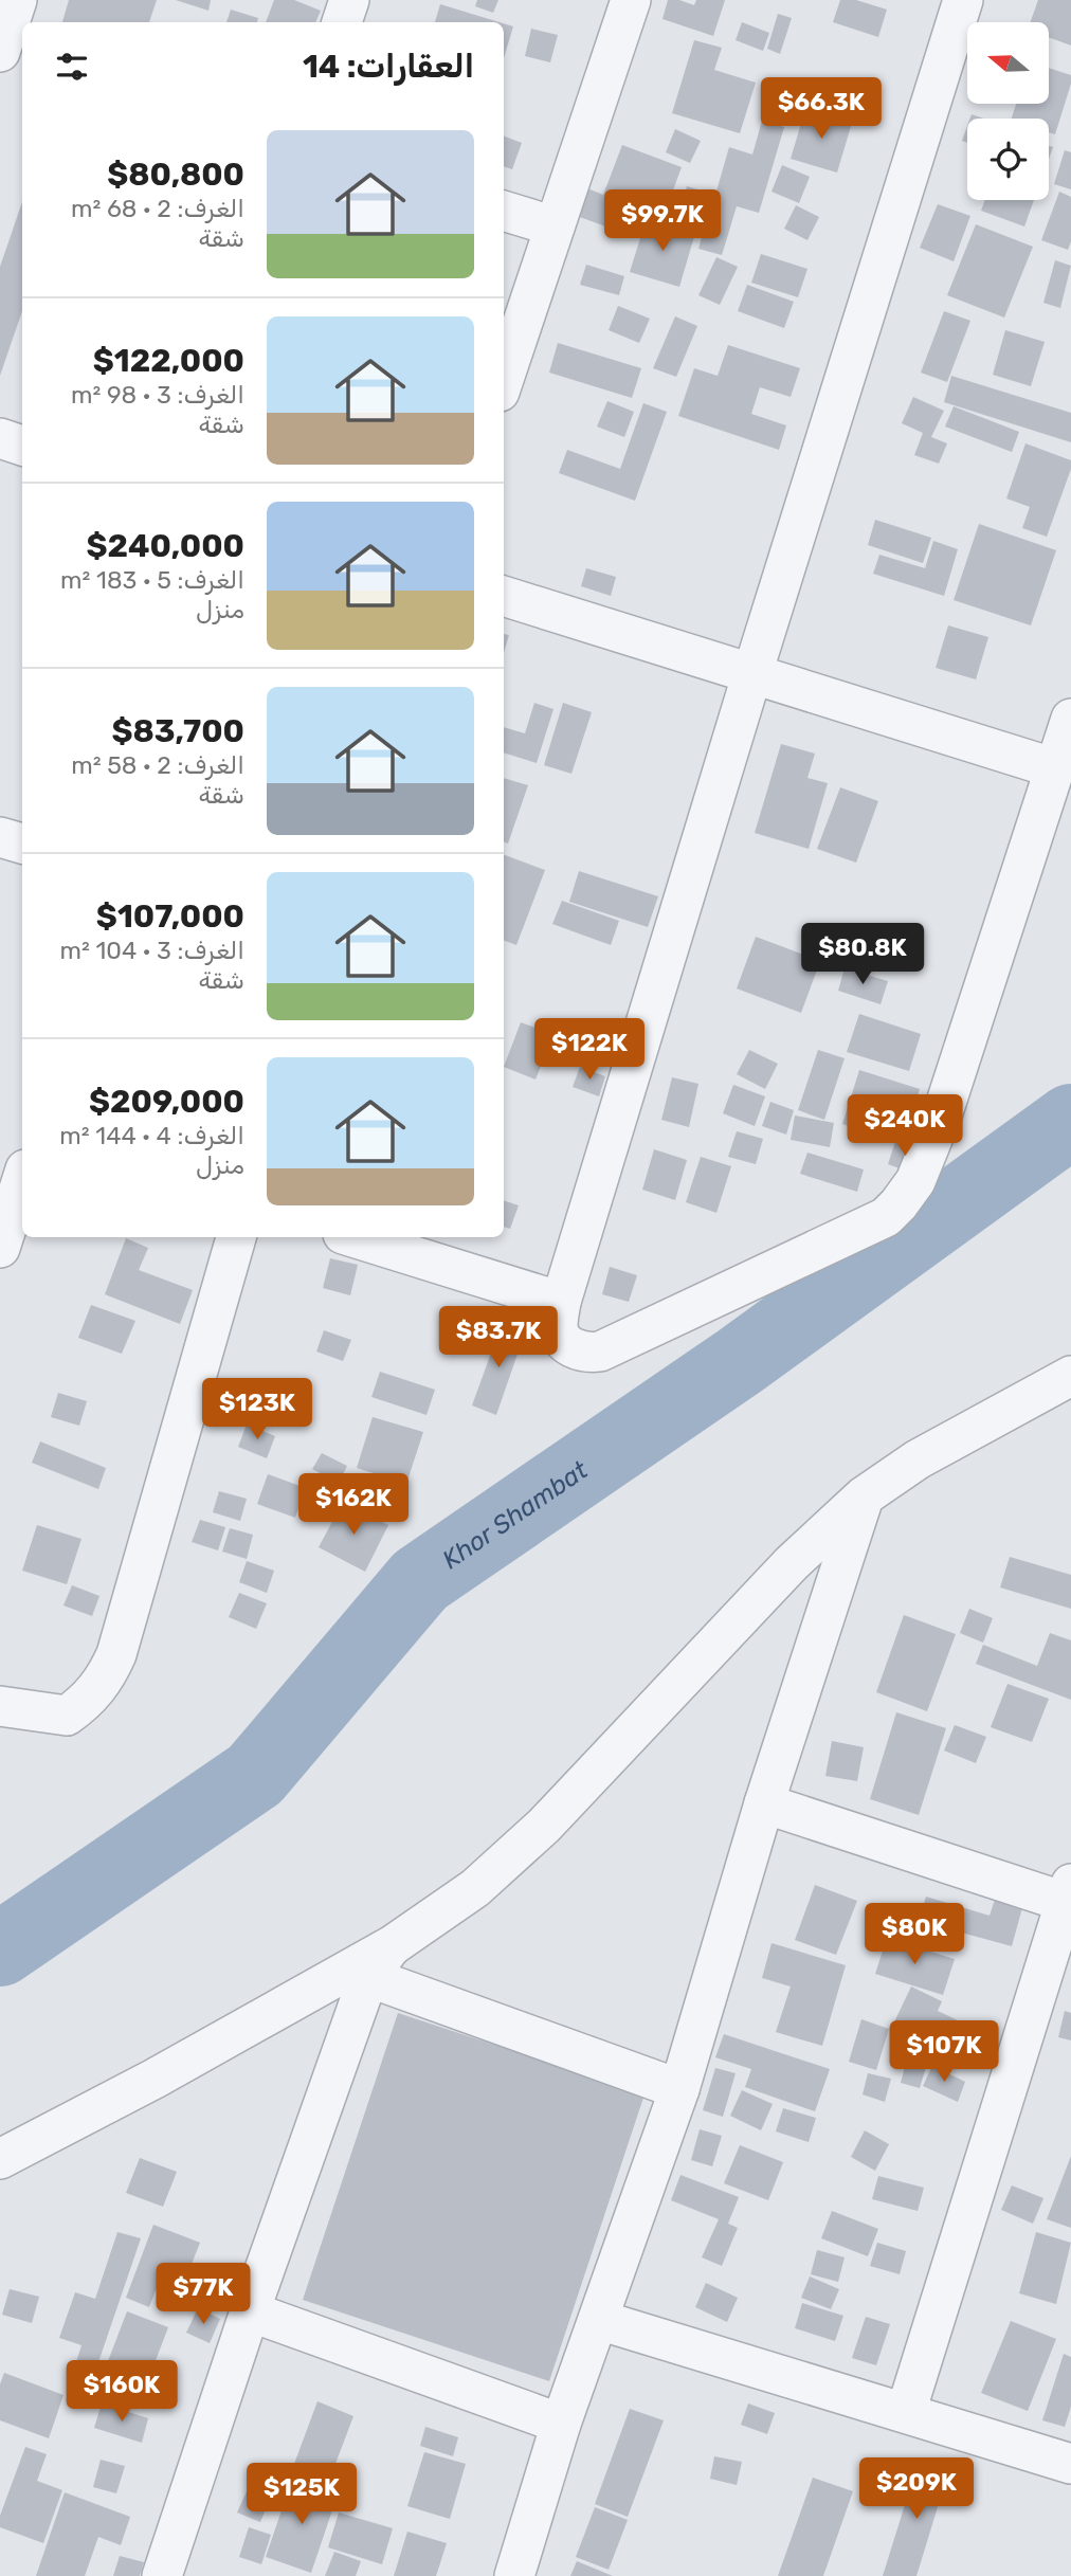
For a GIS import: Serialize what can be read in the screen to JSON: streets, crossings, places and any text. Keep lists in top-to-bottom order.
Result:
{
  "water": ["Khor Shambat"],
  "north": "left",
  "page": {
    "heading": "العقارات: 14",
    "price": [
      "$66.3K",
      "$99.7K",
      "$80.8K",
      "$122K",
      "$240K",
      "$83.7K",
      "$123K",
      "$162K",
      "$80K",
      "$107K",
      "$77K",
      "$160K",
      "$209K",
      "$125K"
    ],
    "list": [
      {
        "name": "$80,800",
        "note": "الغرف: 2 · 68 m² · شقة"
      },
      {
        "name": "$122,000",
        "note": "الغرف: 3 · 98 m² · شقة"
      },
      {
        "name": "$240,000",
        "note": "الغرف: 5 · 183 m² · منزل"
      },
      {
        "name": "$83,700",
        "note": "الغرف: 2 · 58 m² · شقة"
      },
      {
        "name": "$107,000",
        "note": "الغرف: 3 · 104 m² · شقة"
      },
      {
        "name": "$209,000",
        "note": "الغرف: 4 · 144 m² · منزل"
      }
    ]
  }
}
